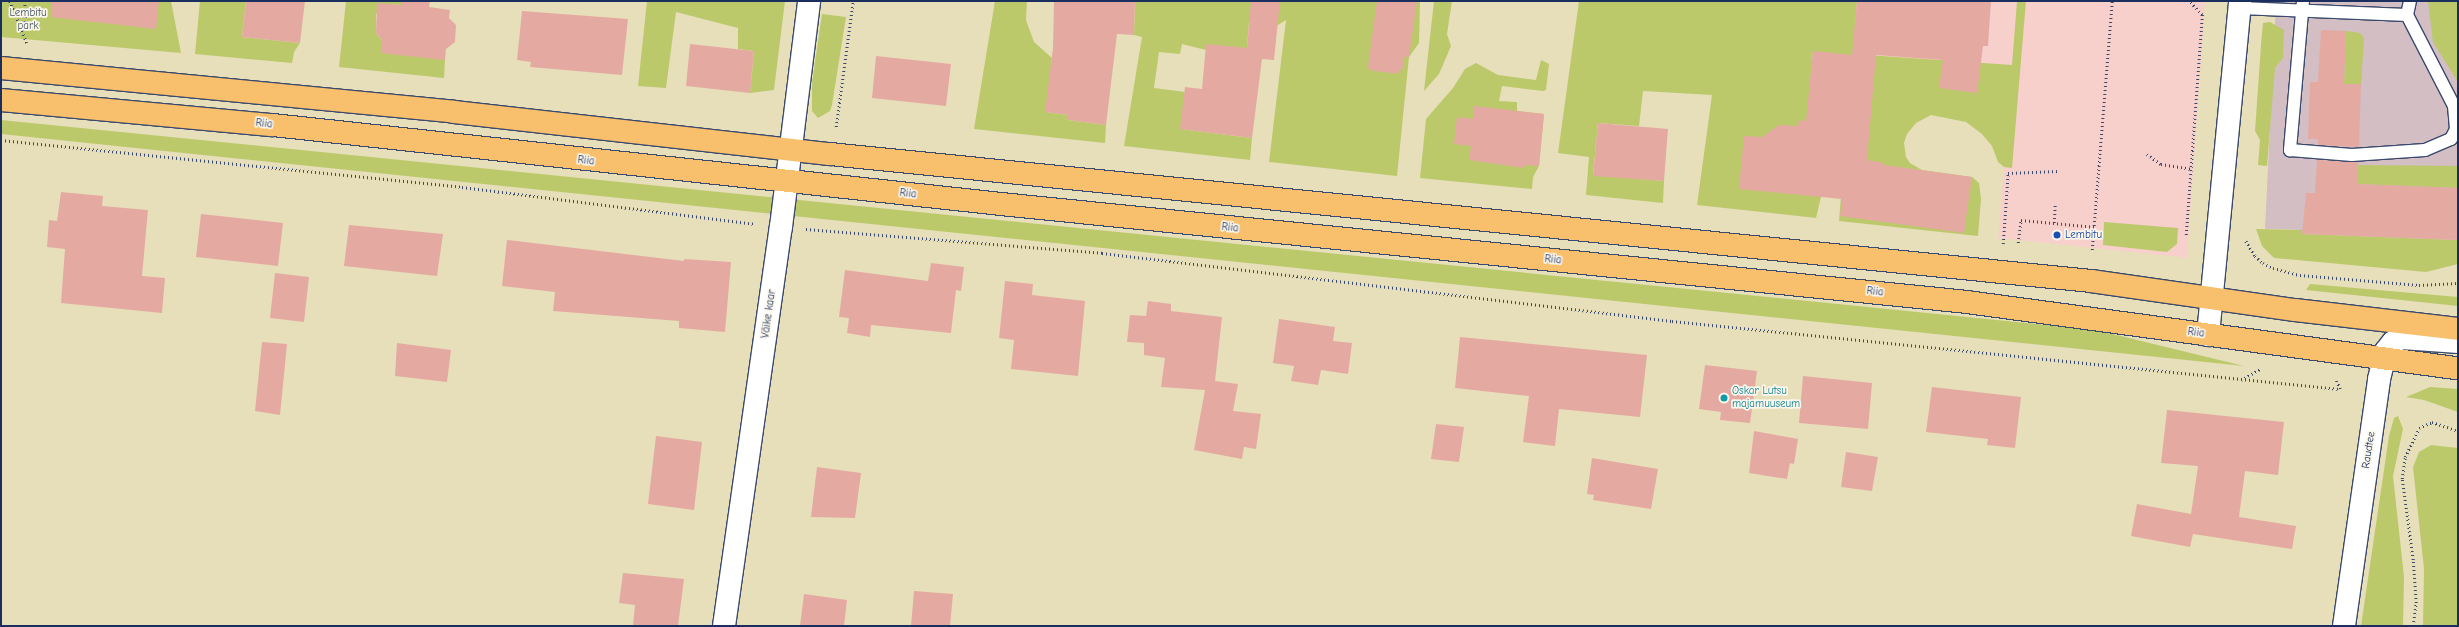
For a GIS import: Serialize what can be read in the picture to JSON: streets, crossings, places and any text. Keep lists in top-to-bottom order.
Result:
{
  "streets": {
    "highway": ["Riia"],
    "street": ["Väike kaar", "Raudtee"]
  },
  "crossings": [
    ["Riia", "Väike kaar"],
    ["Riia", "Raudtee"]
  ],
  "parks": ["Lembitu park"],
  "places": ["Lembitu", "Oskar Lutsu majamuuseum"]
}
